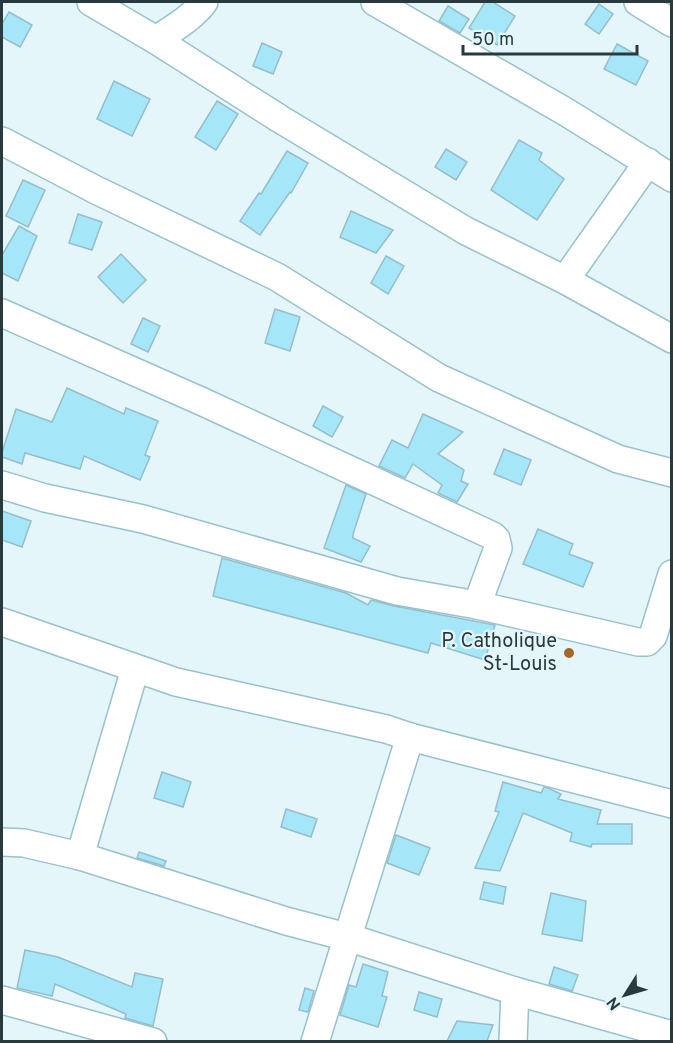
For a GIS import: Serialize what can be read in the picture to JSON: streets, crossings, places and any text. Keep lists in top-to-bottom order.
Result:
{
  "places": ["P. Catholique St-Louis"],
  "scale_bar": "50 m",
  "north": "bottom left"
}
